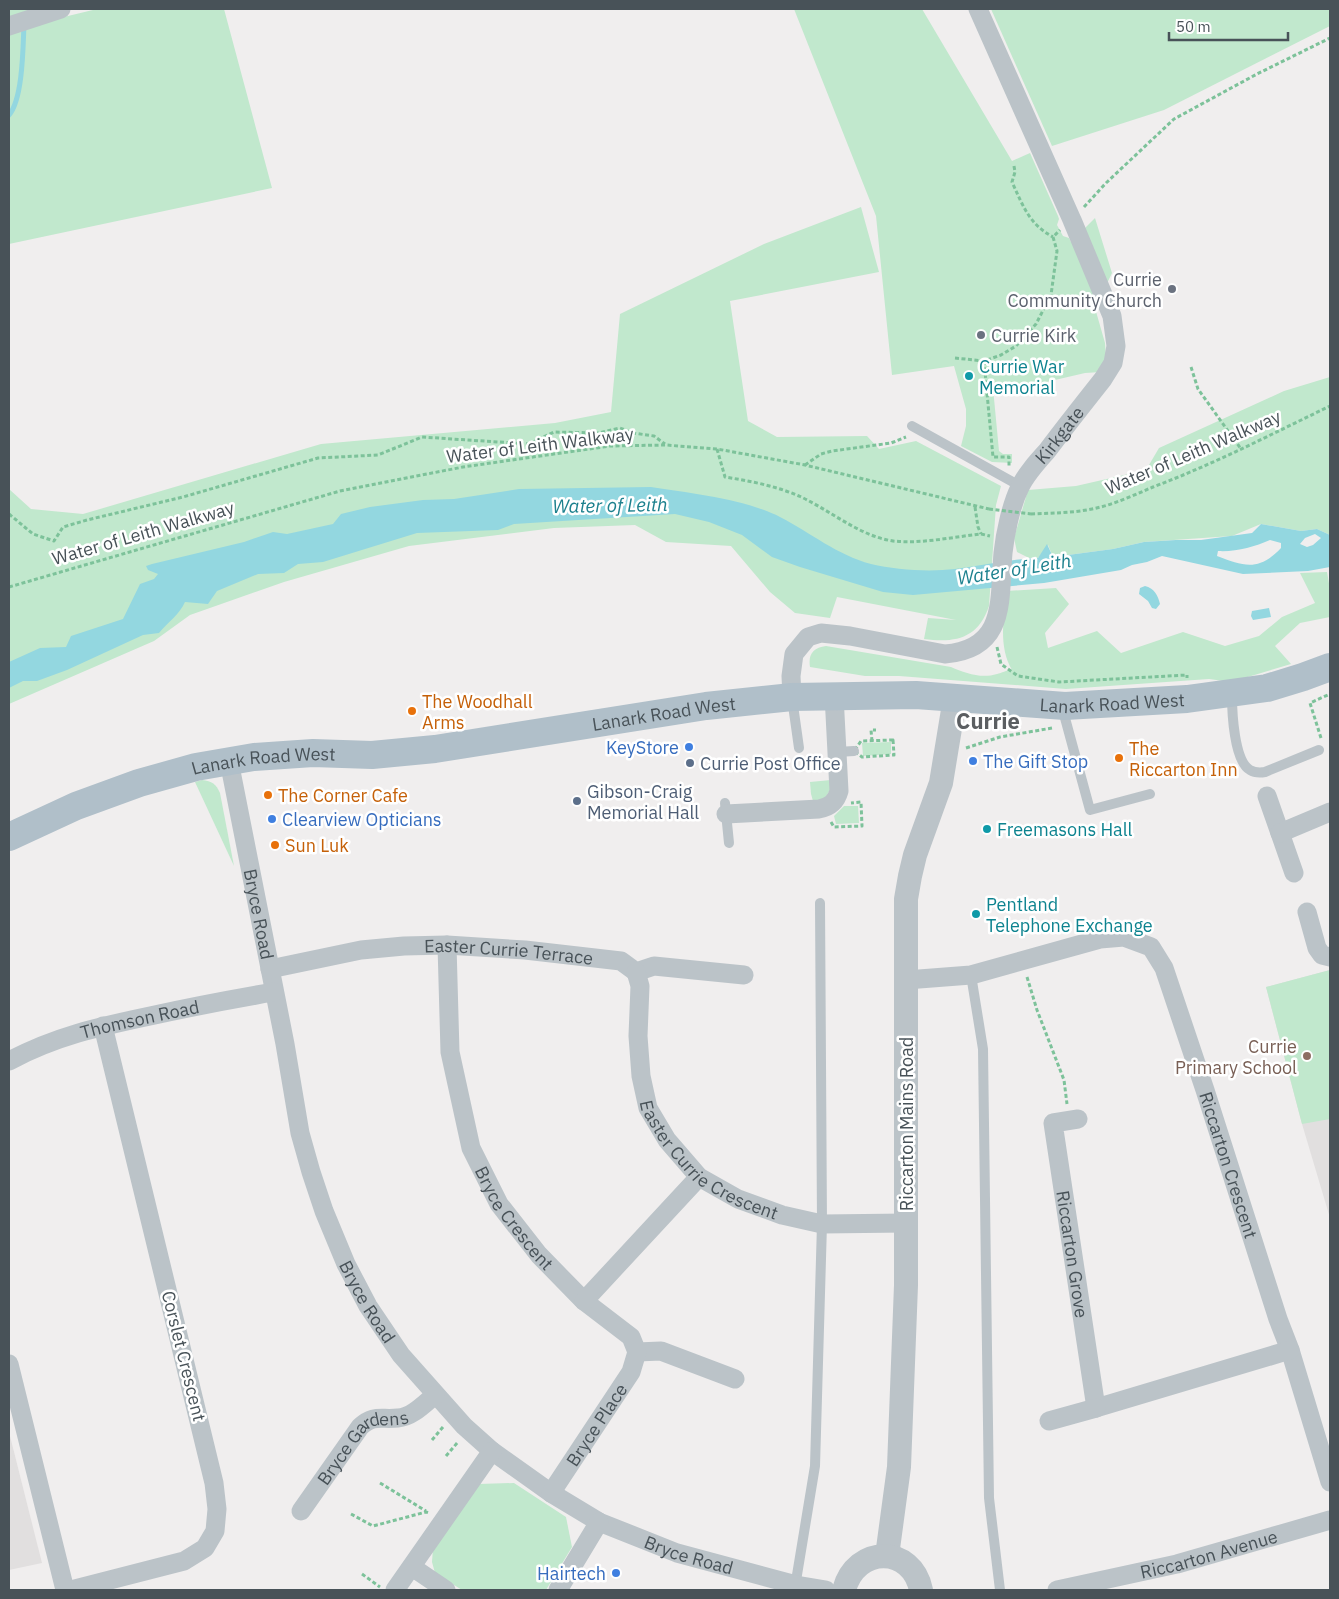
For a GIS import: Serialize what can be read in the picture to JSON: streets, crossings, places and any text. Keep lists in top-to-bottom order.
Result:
{
  "streets": {
    "main road": ["Lanark Road West"],
    "street": [
      "Kirkgate",
      "Bryce Road",
      "Easter Currie Terrace",
      "Thomson Road",
      "Riccarton Mains Road",
      "Easter Currie Crescent",
      "Riccarton Crescent",
      "Bryce Crescent",
      "Riccarton Grove",
      "Corslet Crescent",
      "Bryce Place",
      "Bryce Gardens",
      "Riccarton Avenue"
    ],
    "path": ["Water of Leith Walkway"]
  },
  "crossings": [
    ["Kirkgate", "Lanark Road West"],
    ["Lanark Road West", "Bryce Road"],
    ["Lanark Road West", "Riccarton Mains Road"],
    ["Bryce Road", "Easter Currie Terrace"],
    ["Bryce Road", "Thomson Road"],
    ["Bryce Road", "Bryce Place"],
    ["Bryce Road", "Bryce Gardens"],
    ["Easter Currie Terrace", "Easter Currie Crescent"],
    ["Easter Currie Terrace", "Bryce Crescent"],
    ["Thomson Road", "Corslet Crescent"],
    ["Riccarton Mains Road", "Easter Currie Crescent"],
    ["Riccarton Mains Road", "Riccarton Crescent"],
    ["Bryce Crescent", "Bryce Place"]
  ],
  "districts": ["Currie"],
  "water": ["Water of Leith"],
  "places": [
    "Currie Community Church",
    "Currie Kirk",
    "Currie War Memorial",
    "The Woodhall Arms",
    "KeyStore",
    "The Riccarton Inn",
    "The Gift Stop",
    "Currie Post Office",
    "The Corner Cafe",
    "Gibson-Craig Memorial Hall",
    "Clearview Opticians",
    "Freemasons Hall",
    "Sun Luk",
    "Pentland Telephone Exchange",
    "Currie Primary School",
    "Hairtech"
  ],
  "scale_bar": "50 m"
}
